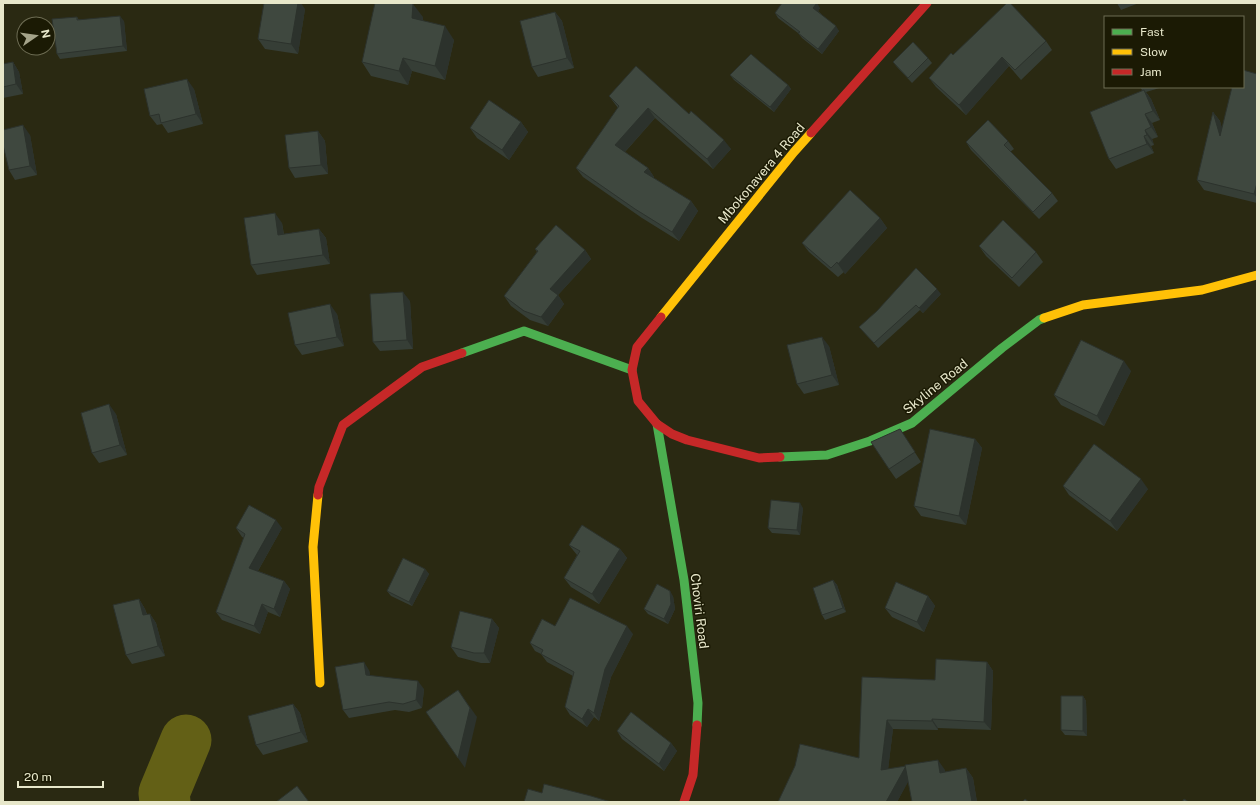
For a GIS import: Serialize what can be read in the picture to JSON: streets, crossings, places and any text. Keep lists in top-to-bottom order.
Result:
{
  "streets": {
    "street": ["Mbokonavera 4 Road", "Skyline Road", "Choviri Road"]
  },
  "crossings": [
    ["Mbokonavera 4 Road", "Skyline Road"],
    ["Skyline Road", "Choviri Road"]
  ],
  "legend": ["Fast", "Slow", "Jam"],
  "scale_bar": "20 m",
  "north": "right"
}
